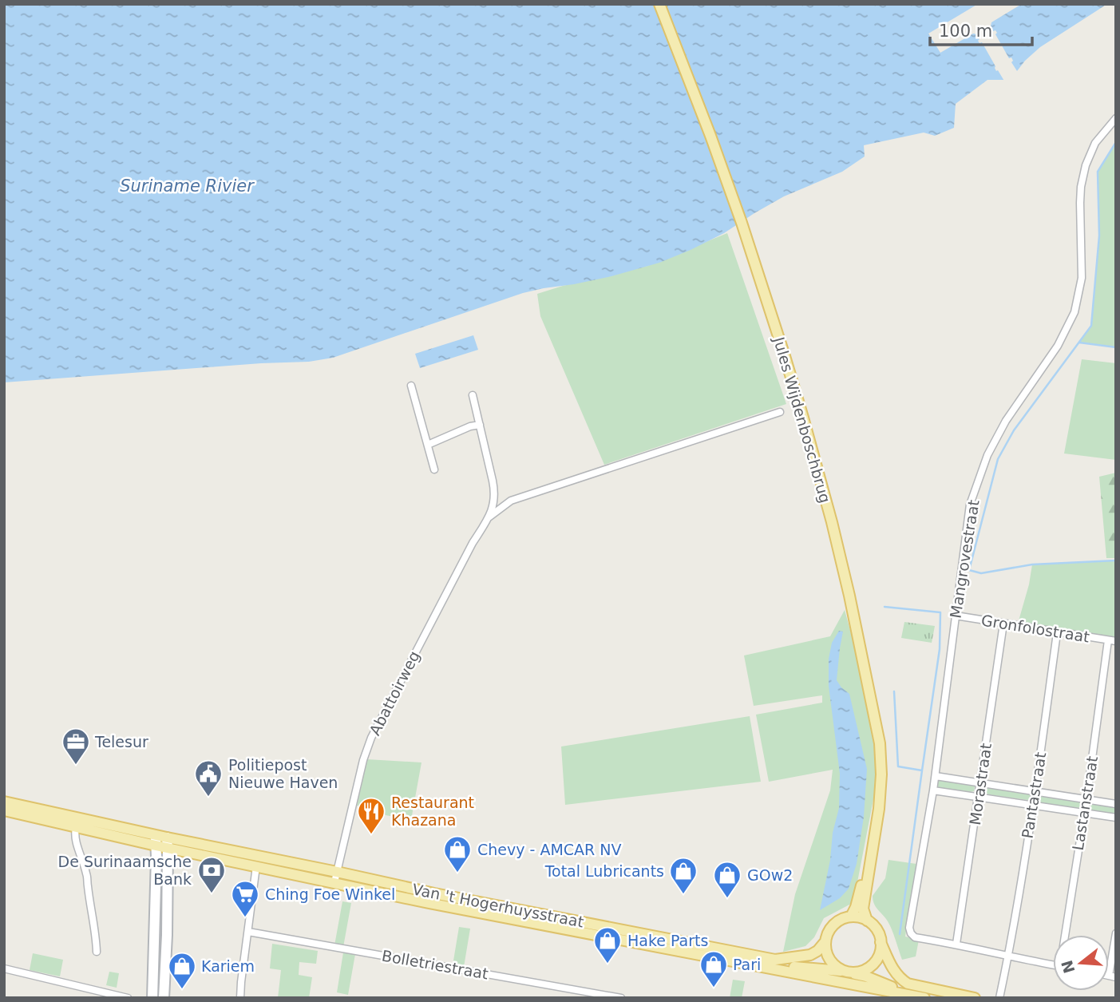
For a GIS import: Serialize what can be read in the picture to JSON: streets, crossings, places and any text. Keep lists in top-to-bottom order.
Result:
{
  "streets": {
    "main road": ["Jules Wijdenboschbrug", "Van 't Hogerhuysstraat"],
    "street": [
      "Mangrovestraat",
      "Gronfolostraat",
      "Abattoirweg",
      "Morastraat",
      "Pantastraat",
      "Lastanstraat",
      "Bolletriestraat"
    ]
  },
  "crossings": [
    ["Jules Wijdenboschbrug", "Van 't Hogerhuysstraat"],
    ["Mangrovestraat", "Gronfolostraat"],
    ["Mangrovestraat", "Morastraat"],
    ["Gronfolostraat", "Morastraat"],
    ["Gronfolostraat", "Pantastraat"],
    ["Gronfolostraat", "Lastanstraat"],
    ["Abattoirweg", "Van 't Hogerhuysstraat"]
  ],
  "water": ["Suriname Rivier"],
  "places": {
    "office": ["Telesur"],
    "public building": ["Politiepost Nieuwe Haven"],
    "restaurant": ["Restaurant Khazana"],
    "shop": [
      "Chevy - AMCAR NV",
      "Total Lubricants",
      "GOw2",
      "Hake Parts",
      "Pari",
      "Kariem"
    ],
    "bank": ["De Surinaamsche Bank"],
    "supermarket": ["Ching Foe Winkel"]
  },
  "scale_bar": "100 m",
  "north": "left"
}
